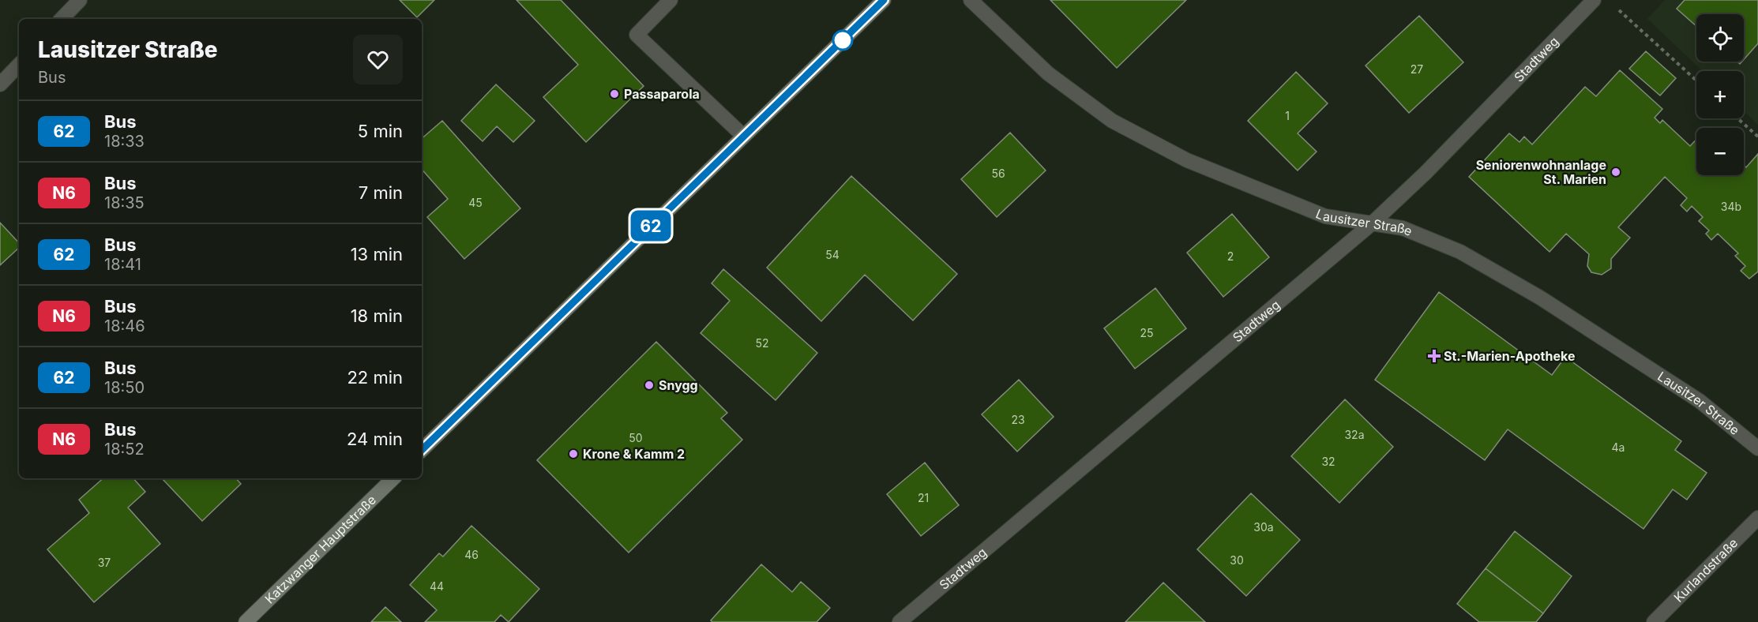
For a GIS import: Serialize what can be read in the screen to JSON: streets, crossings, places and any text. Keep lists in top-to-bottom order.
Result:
{
  "streets": {
    "main road": ["Katzwanger Hauptstraße"],
    "street": ["Stadtweg", "Lausitzer Straße", "Kurlandstraße"]
  },
  "crossings": [
    ["Stadtweg", "Lausitzer Straße"]
  ],
  "places": {
    "other": [
      "Passaparola",
      "Seniorenwohnanlage St. Marien",
      "Snygg",
      "Krone & Kamm 2"
    ],
    "health": ["St.-Marien-Apotheke"]
  },
  "lines": ["bus line 62"],
  "house_numbers": [
    "27",
    "1",
    "56",
    "45",
    "34b",
    "54",
    "2",
    "25",
    "52",
    "23",
    "32a",
    "50",
    "4a",
    "32",
    "21",
    "30a",
    "46",
    "30",
    "37",
    "44"
  ],
  "page": {
    "on_map": "62",
    "map_buttons": ["+", "−"],
    "heading": ["Lausitzer Straße", "Bus"],
    "list": [
      {
        "mark": "62",
        "name": "Bus",
        "note": "18:33",
        "value": "5 min"
      },
      {
        "mark": "N6",
        "name": "Bus",
        "note": "18:35",
        "value": "7 min"
      },
      {
        "mark": "62",
        "name": "Bus",
        "note": "18:41",
        "value": "13 min"
      },
      {
        "mark": "N6",
        "name": "Bus",
        "note": "18:46",
        "value": "18 min"
      },
      {
        "mark": "62",
        "name": "Bus",
        "note": "18:50",
        "value": "22 min"
      },
      {
        "mark": "N6",
        "name": "Bus",
        "note": "18:52",
        "value": "24 min"
      }
    ]
  }
}
